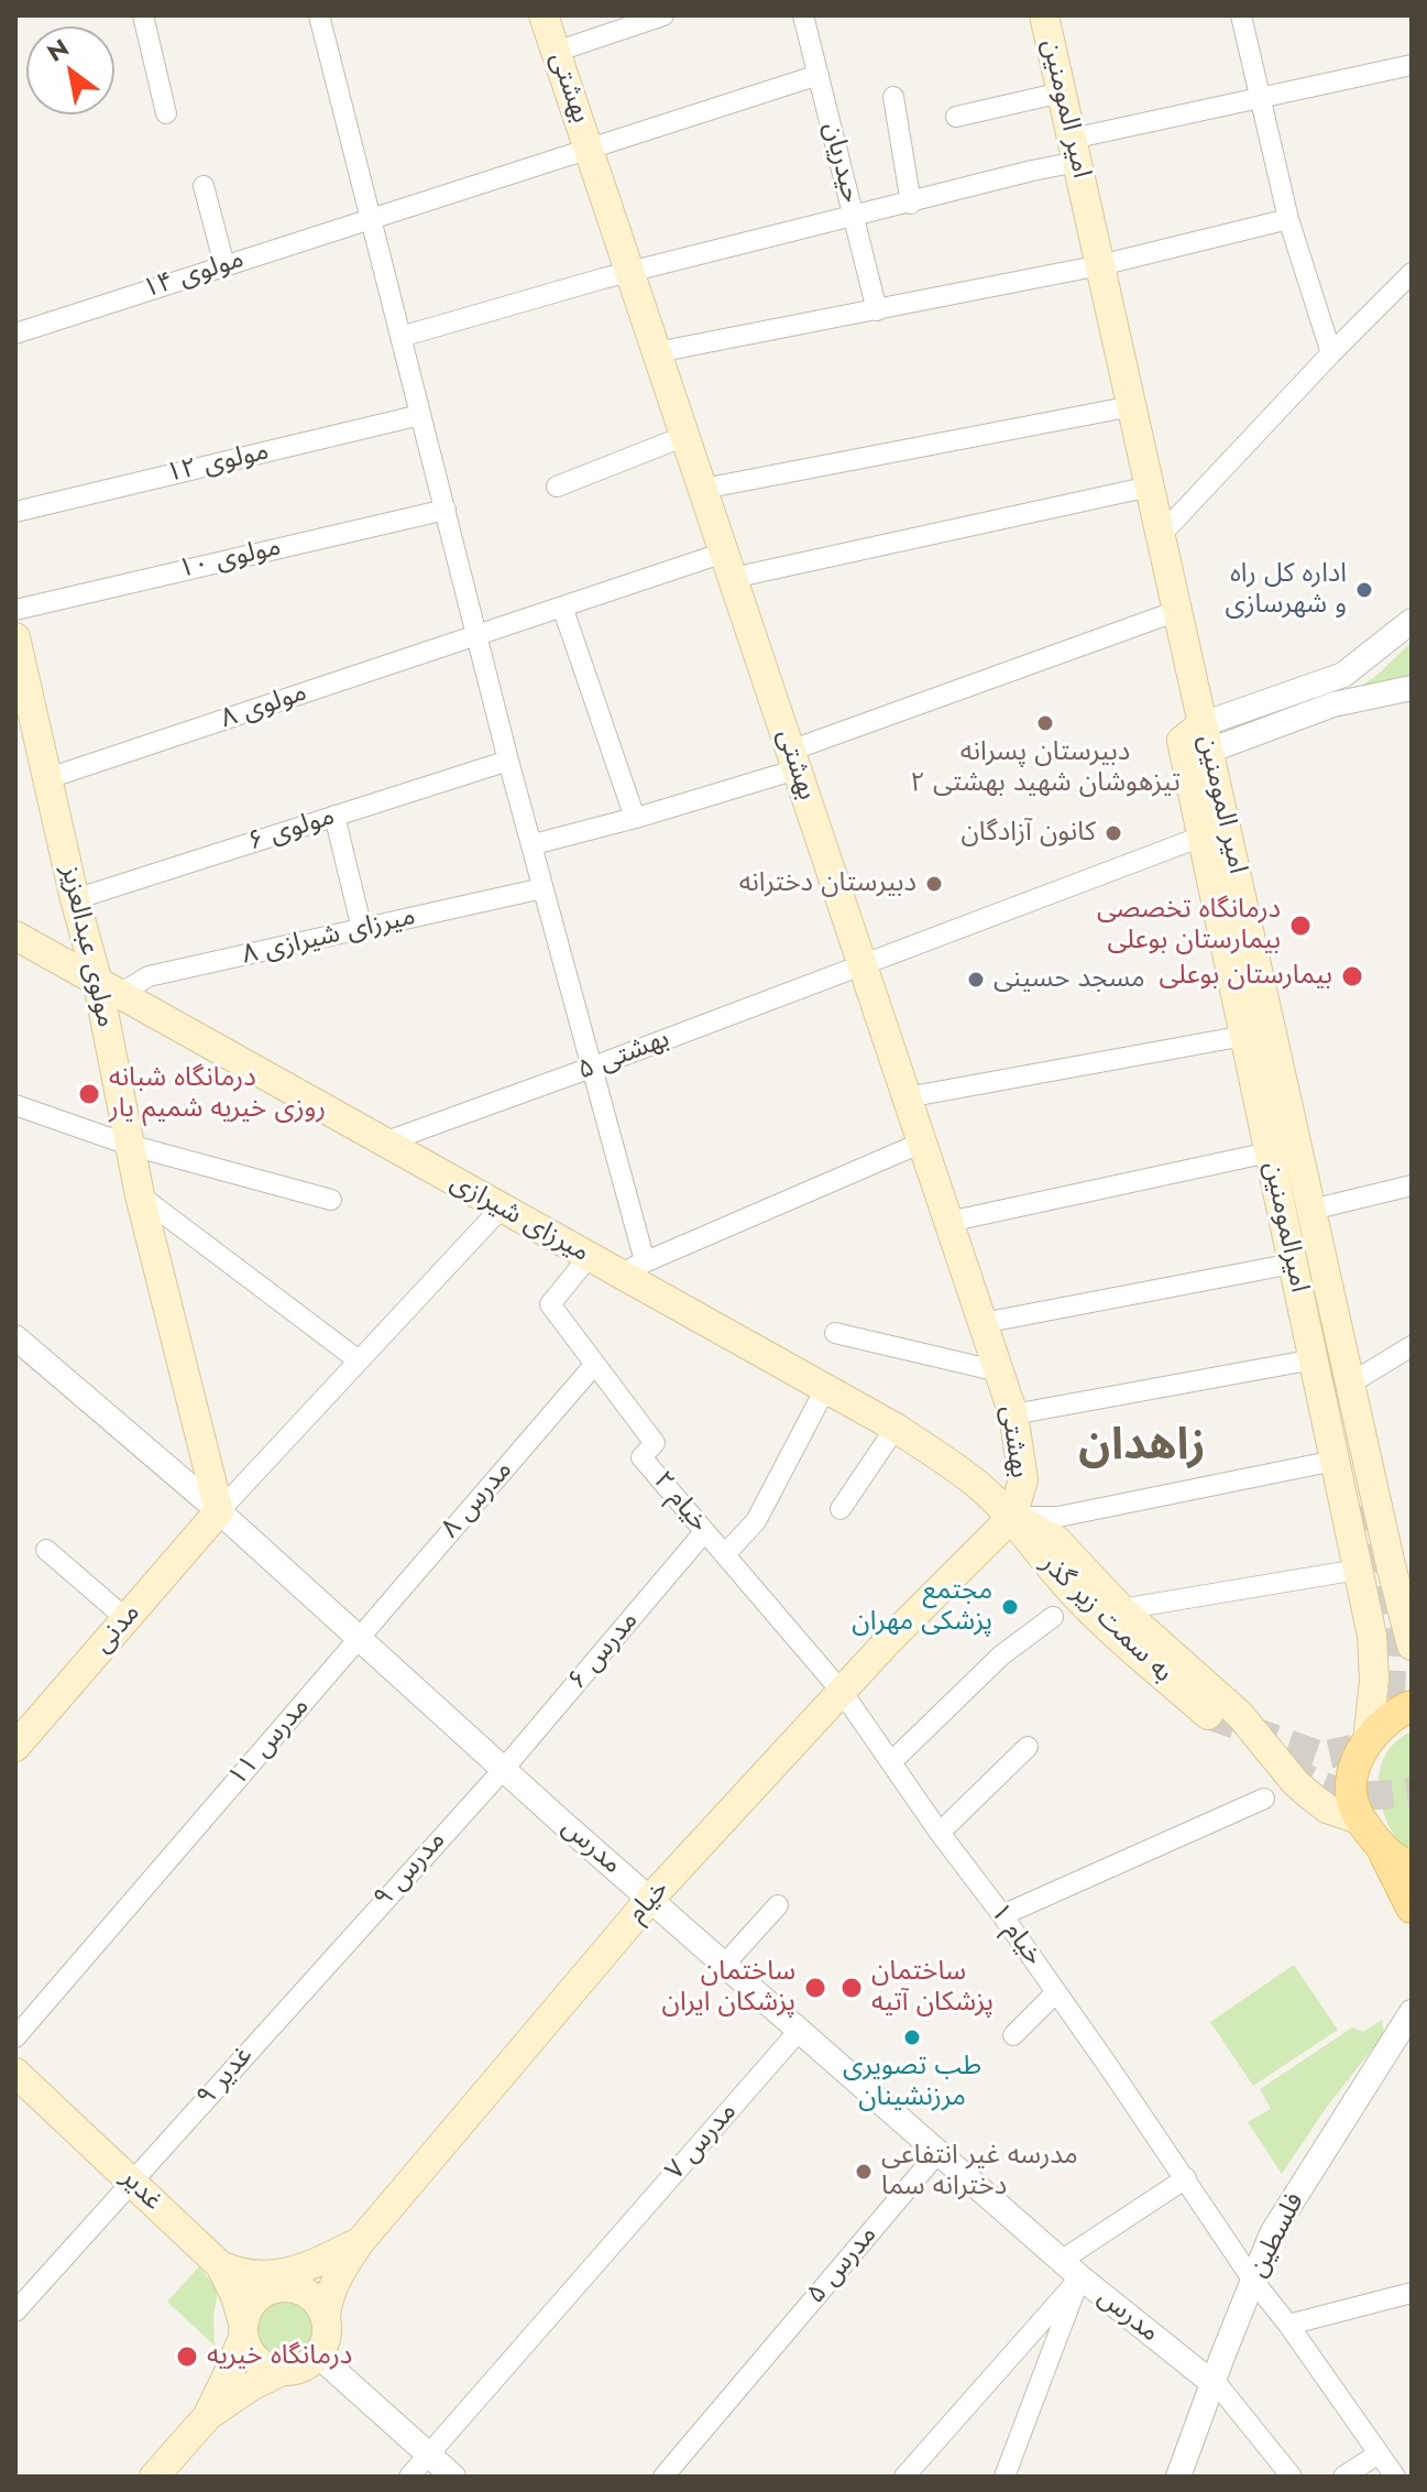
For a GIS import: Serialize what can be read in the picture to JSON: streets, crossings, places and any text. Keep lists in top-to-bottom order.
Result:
{
  "streets": {
    "main road": [
      "بهشتی",
      "امیر المومنین",
      "مولوی عبدالعزیز",
      "میرزای شیرازی",
      "امیرالمومنین",
      "به سمت زیر گذر",
      "مدنی",
      "خیام",
      "غدیر"
    ],
    "street": [
      "حیدریان",
      "مولوی ۱۴",
      "مولوی ۱۲",
      "مولوی ۱۰",
      "مولوی ۸",
      "مولوی ۶",
      "میرزای شیرازی ۸",
      "بهشتی ۵",
      "مدرس ۸",
      "خیام ۲",
      "مدرس ۶",
      "مدرس ۱۱",
      "مدرس",
      "مدرس ۹",
      "خیام ۱",
      "غدیر ۹",
      "مدرس ۷",
      "فلسطین",
      "مدرس ۵"
    ]
  },
  "crossings": [
    ["بهشتی", "مولوی ۱۴"],
    ["بهشتی", "مولوی ۸"],
    ["بهشتی", "بهشتی ۵"],
    ["بهشتی", "میرزای شیرازی"],
    ["بهشتی", "به سمت زیر گذر"],
    ["بهشتی", "خیام"],
    ["امیر المومنین", "مولوی ۸"],
    ["امیر المومنین", "امیرالمومنین"],
    ["حیدریان", "مولوی ۱۴"],
    ["مولوی ۸", "مولوی عبدالعزیز"],
    ["مولوی ۶", "مولوی عبدالعزیز"],
    ["میرزای شیرازی ۸", "مولوی عبدالعزیز"],
    ["میرزای شیرازی ۸", "میرزای شیرازی"],
    ["مولوی عبدالعزیز", "میرزای شیرازی"],
    ["مولوی عبدالعزیز", "مدنی"],
    ["مولوی عبدالعزیز", "مدرس"],
    ["بهشتی ۵", "میرزای شیرازی"],
    ["بهشتی ۵", "امیرالمومنین"],
    ["میرزای شیرازی", "خیام ۲"],
    ["میرزای شیرازی", "به سمت زیر گذر"],
    ["میرزای شیرازی", "خیام"],
    ["مدرس ۸", "خیام ۲"],
    ["مدرس ۸", "مدرس ۱۱"],
    ["مدرس ۸", "مدرس"],
    ["خیام ۲", "مدرس ۶"],
    ["خیام ۲", "خیام"],
    ["خیام ۲", "خیام ۱"],
    ["به سمت زیر گذر", "خیام"],
    ["مدنی", "مدرس"],
    ["مدرس ۶", "مدرس"],
    ["مدرس ۶", "مدرس ۹"],
    ["مدرس ۱۱", "مدرس"],
    ["مدرس", "مدرس ۹"],
    ["مدرس", "خیام"],
    ["مدرس", "مدرس ۷"],
    ["مدرس", "فلسطین"],
    ["مدرس", "مدرس ۵"],
    ["مدرس ۹", "غدیر ۹"],
    ["خیام", "خیام ۱"],
    ["خیام", "غدیر"],
    ["خیام ۱", "فلسطین"],
    ["غدیر ۹", "غدیر"]
  ],
  "districts": ["زاهدان"],
  "places": [
    "اداره کل راه و شهرسازی",
    "دبیرستان پسرانه تیزهوشان شهید بهشتی ۲",
    "کانون آزادگان",
    "دبیرستان دخترانه",
    "درمانگاه تخصصی بیمارستان بوعلی",
    "بیمارستان بوعلی",
    "مسجد حسینی",
    "درمانگاه شبانه روزی خیریه شمیم یار",
    "مجتمع پزشکی مهران",
    "ساختمان پزشکان ایران",
    "ساختمان پزشکان آتیه",
    "طب تصویری مرزنشینان",
    "مدرسه غیر انتفاعی دخترانه سما",
    "درمانگاه خیریه"
  ],
  "north": "top left"
}
